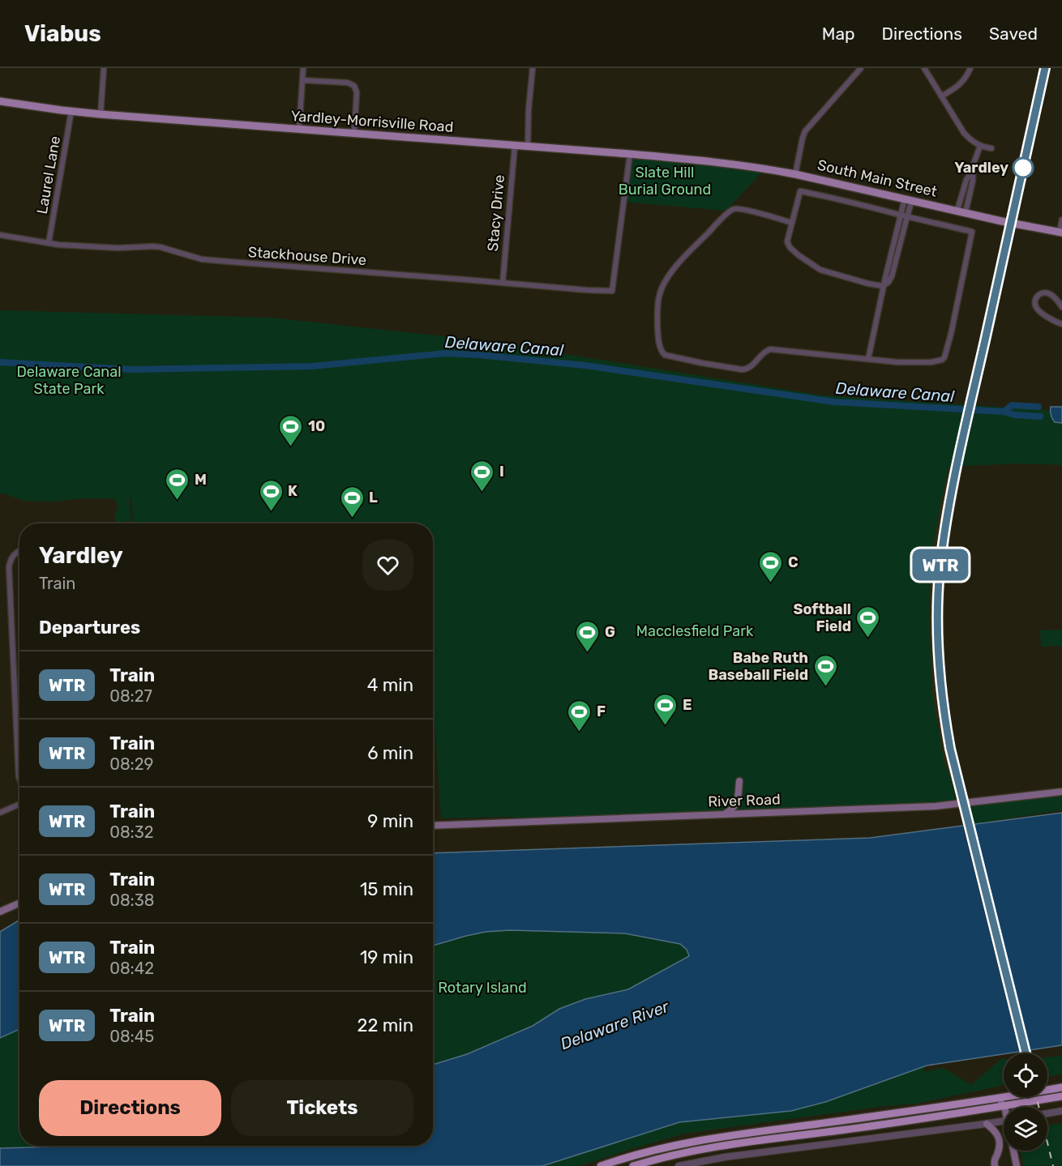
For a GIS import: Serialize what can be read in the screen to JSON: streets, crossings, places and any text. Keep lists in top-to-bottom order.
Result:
{
  "streets": {
    "main road": ["Yardley-Morrisville Road", "South Main Street", "River Road"],
    "street": ["Laurel Lane", "Stacy Drive", "Stackhouse Drive"]
  },
  "crossings": [
    ["Yardley-Morrisville Road", "Laurel Lane"],
    ["Yardley-Morrisville Road", "South Main Street"],
    ["Yardley-Morrisville Road", "Stacy Drive"],
    ["Yardley-Morrisville Road", "Stackhouse Drive"],
    ["Laurel Lane", "Stackhouse Drive"],
    ["Stacy Drive", "Stackhouse Drive"]
  ],
  "water": ["Delaware Canal", "Delaware River"],
  "parks": [
    "Slate Hill Burial Ground",
    "Delaware Canal State Park",
    "Macclesfield Park",
    "Rotary Island"
  ],
  "places": {
    "other": ["Yardley"],
    "sports": [
      "10",
      "I",
      "M",
      "K",
      "L",
      "C",
      "Softball Field",
      "G",
      "Babe Ruth Baseball Field",
      "E",
      "F"
    ]
  },
  "page": {
    "header": "Viabus",
    "nav": ["Map", "Directions", "Saved"],
    "on_map": "WTR",
    "heading": [
      ["Yardley", "Train"],
      "Departures"
    ],
    "list": [
      {
        "mark": "WTR",
        "name": "Train",
        "note": "08:27",
        "value": "4 min"
      },
      {
        "mark": "WTR",
        "name": "Train",
        "note": "08:29",
        "value": "6 min"
      },
      {
        "mark": "WTR",
        "name": "Train",
        "note": "08:32",
        "value": "9 min"
      },
      {
        "mark": "WTR",
        "name": "Train",
        "note": "08:38",
        "value": "15 min"
      },
      {
        "mark": "WTR",
        "name": "Train",
        "note": "08:42",
        "value": "19 min"
      },
      {
        "mark": "WTR",
        "name": "Train",
        "note": "08:45",
        "value": "22 min"
      }
    ],
    "buttons": ["Directions", "Tickets"]
  }
}
